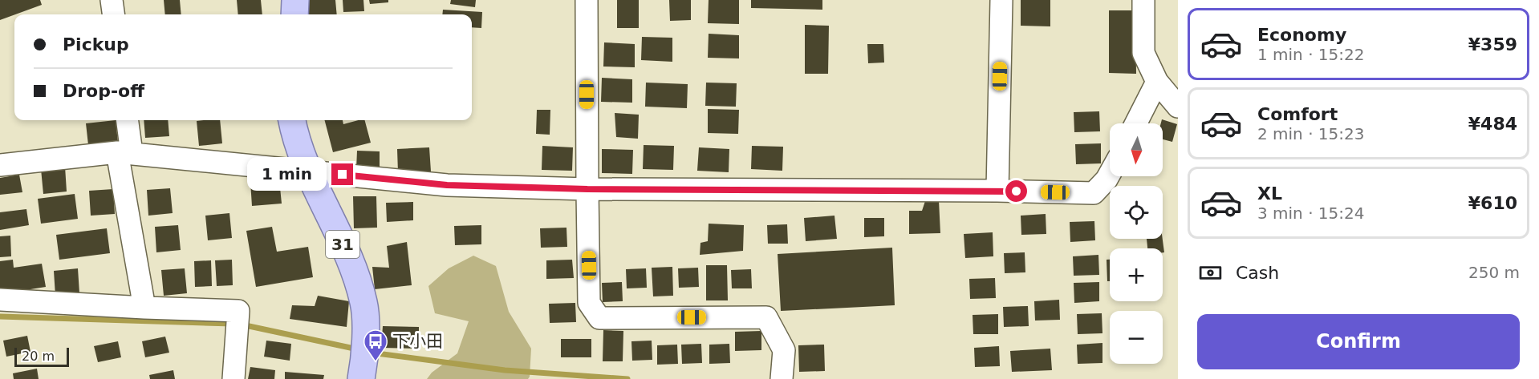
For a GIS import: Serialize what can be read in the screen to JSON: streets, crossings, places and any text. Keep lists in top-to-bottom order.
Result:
{
  "streets": {
    "main road": ["31"]
  },
  "places": {
    "bus stop": ["下小田"]
  },
  "scale_bar": "20 m",
  "north": "bottom",
  "page": {
    "list": [
      {
        "name": "Economy",
        "note": "1 min · 15:22",
        "value": "¥359"
      },
      {
        "name": "Comfort",
        "note": "2 min · 15:23",
        "value": "¥484"
      },
      {
        "name": "XL",
        "note": "3 min · 15:24",
        "value": "¥610"
      }
    ],
    "banner": ["Pickup", "Drop-off"],
    "map_buttons": ["+", "−"],
    "bubble": "1 min",
    "pay": ["Cash", "250 m"],
    "buttons": "Confirm",
    "scale": "20 m"
  }
}
